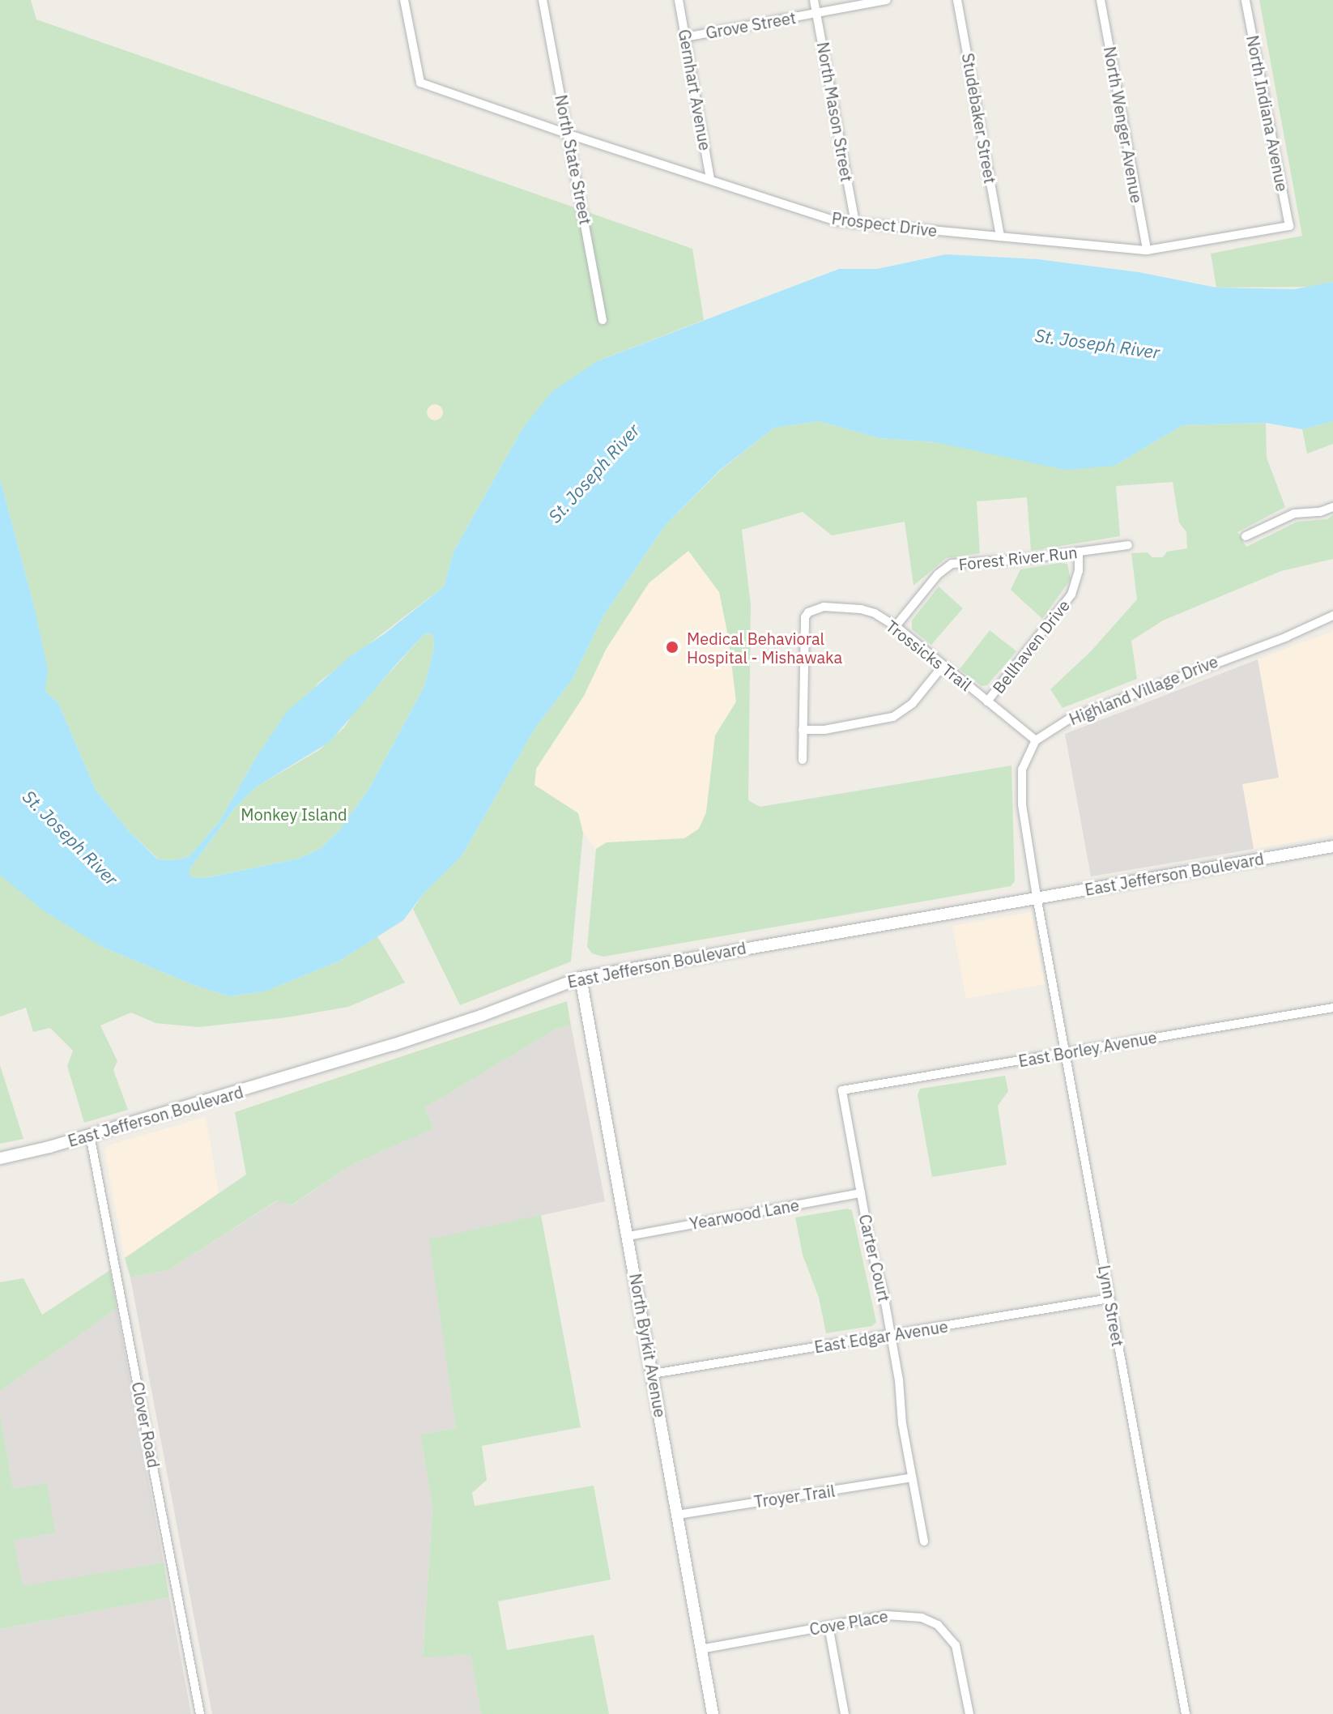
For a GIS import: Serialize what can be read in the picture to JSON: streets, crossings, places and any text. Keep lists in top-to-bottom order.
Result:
{
  "streets": {
    "street": [
      "Grove Street",
      "Gernhart Avenue",
      "North Mason Street",
      "North Indiana Avenue",
      "Studebaker Street",
      "North Wenger Avenue",
      "North State Street",
      "Prospect Drive",
      "Forest River Run",
      "Bellhaven Drive",
      "Trossicks Trail",
      "Highland Village Drive",
      "East Jefferson Boulevard",
      "East Borley Avenue",
      "Yearwood Lane",
      "Carter Court",
      "Lynn Street",
      "East Edgar Avenue",
      "North Byrkit Avenue",
      "Clover Road",
      "Troyer Trail",
      "Cove Place"
    ]
  },
  "crossings": [
    ["Grove Street", "Gernhart Avenue"],
    ["Grove Street", "North Mason Street"],
    ["Gernhart Avenue", "Prospect Drive"],
    ["North Mason Street", "Prospect Drive"],
    ["North Indiana Avenue", "Prospect Drive"],
    ["Studebaker Street", "Prospect Drive"],
    ["North Wenger Avenue", "Prospect Drive"],
    ["North State Street", "Prospect Drive"],
    ["Forest River Run", "Bellhaven Drive"],
    ["Forest River Run", "Trossicks Trail"],
    ["Bellhaven Drive", "Trossicks Trail"],
    ["Trossicks Trail", "Highland Village Drive"],
    ["East Jefferson Boulevard", "Lynn Street"],
    ["East Jefferson Boulevard", "North Byrkit Avenue"],
    ["East Jefferson Boulevard", "Clover Road"],
    ["East Borley Avenue", "Carter Court"],
    ["East Borley Avenue", "Lynn Street"],
    ["Yearwood Lane", "Carter Court"],
    ["Yearwood Lane", "North Byrkit Avenue"],
    ["Carter Court", "East Edgar Avenue"],
    ["Carter Court", "Troyer Trail"],
    ["Lynn Street", "East Edgar Avenue"],
    ["East Edgar Avenue", "North Byrkit Avenue"],
    ["North Byrkit Avenue", "Troyer Trail"],
    ["North Byrkit Avenue", "Cove Place"]
  ],
  "water": ["St. Joseph River"],
  "parks": ["Monkey Island"],
  "places": ["Medical Behavioral Hospital - Mishawaka"]
}
